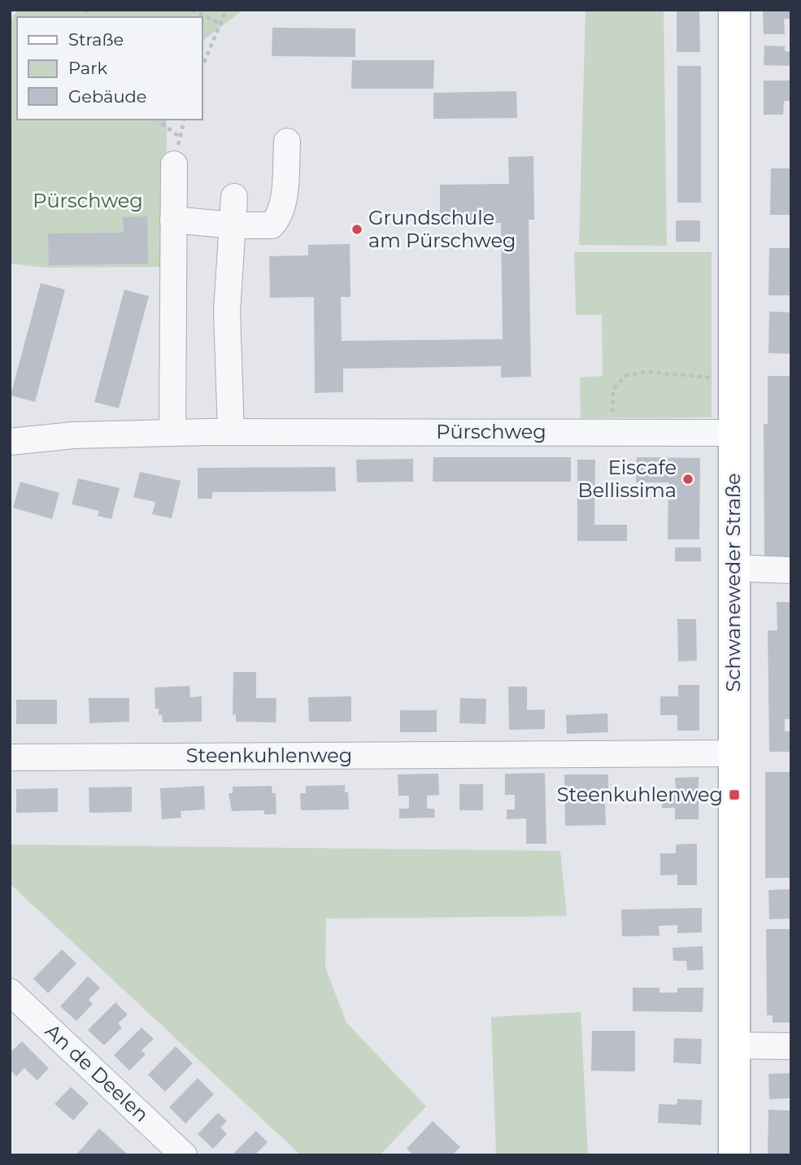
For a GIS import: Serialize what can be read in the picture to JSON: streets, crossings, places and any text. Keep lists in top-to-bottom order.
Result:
{
  "streets": {
    "main road": ["Schwaneweder Straße"],
    "street": ["Pürschweg", "Steenkuhlenweg", "An de Deelen"]
  },
  "crossings": [
    ["Pürschweg", "Schwaneweder Straße"],
    ["Schwaneweder Straße", "Steenkuhlenweg"]
  ],
  "parks": ["Pürschweg"],
  "places": {
    "other": ["Grundschule am Pürschweg", "Eiscafe Bellissima"],
    "transit": ["Steenkuhlenweg"]
  },
  "legend": ["Straße", "Park", "Gebäude"]
}
